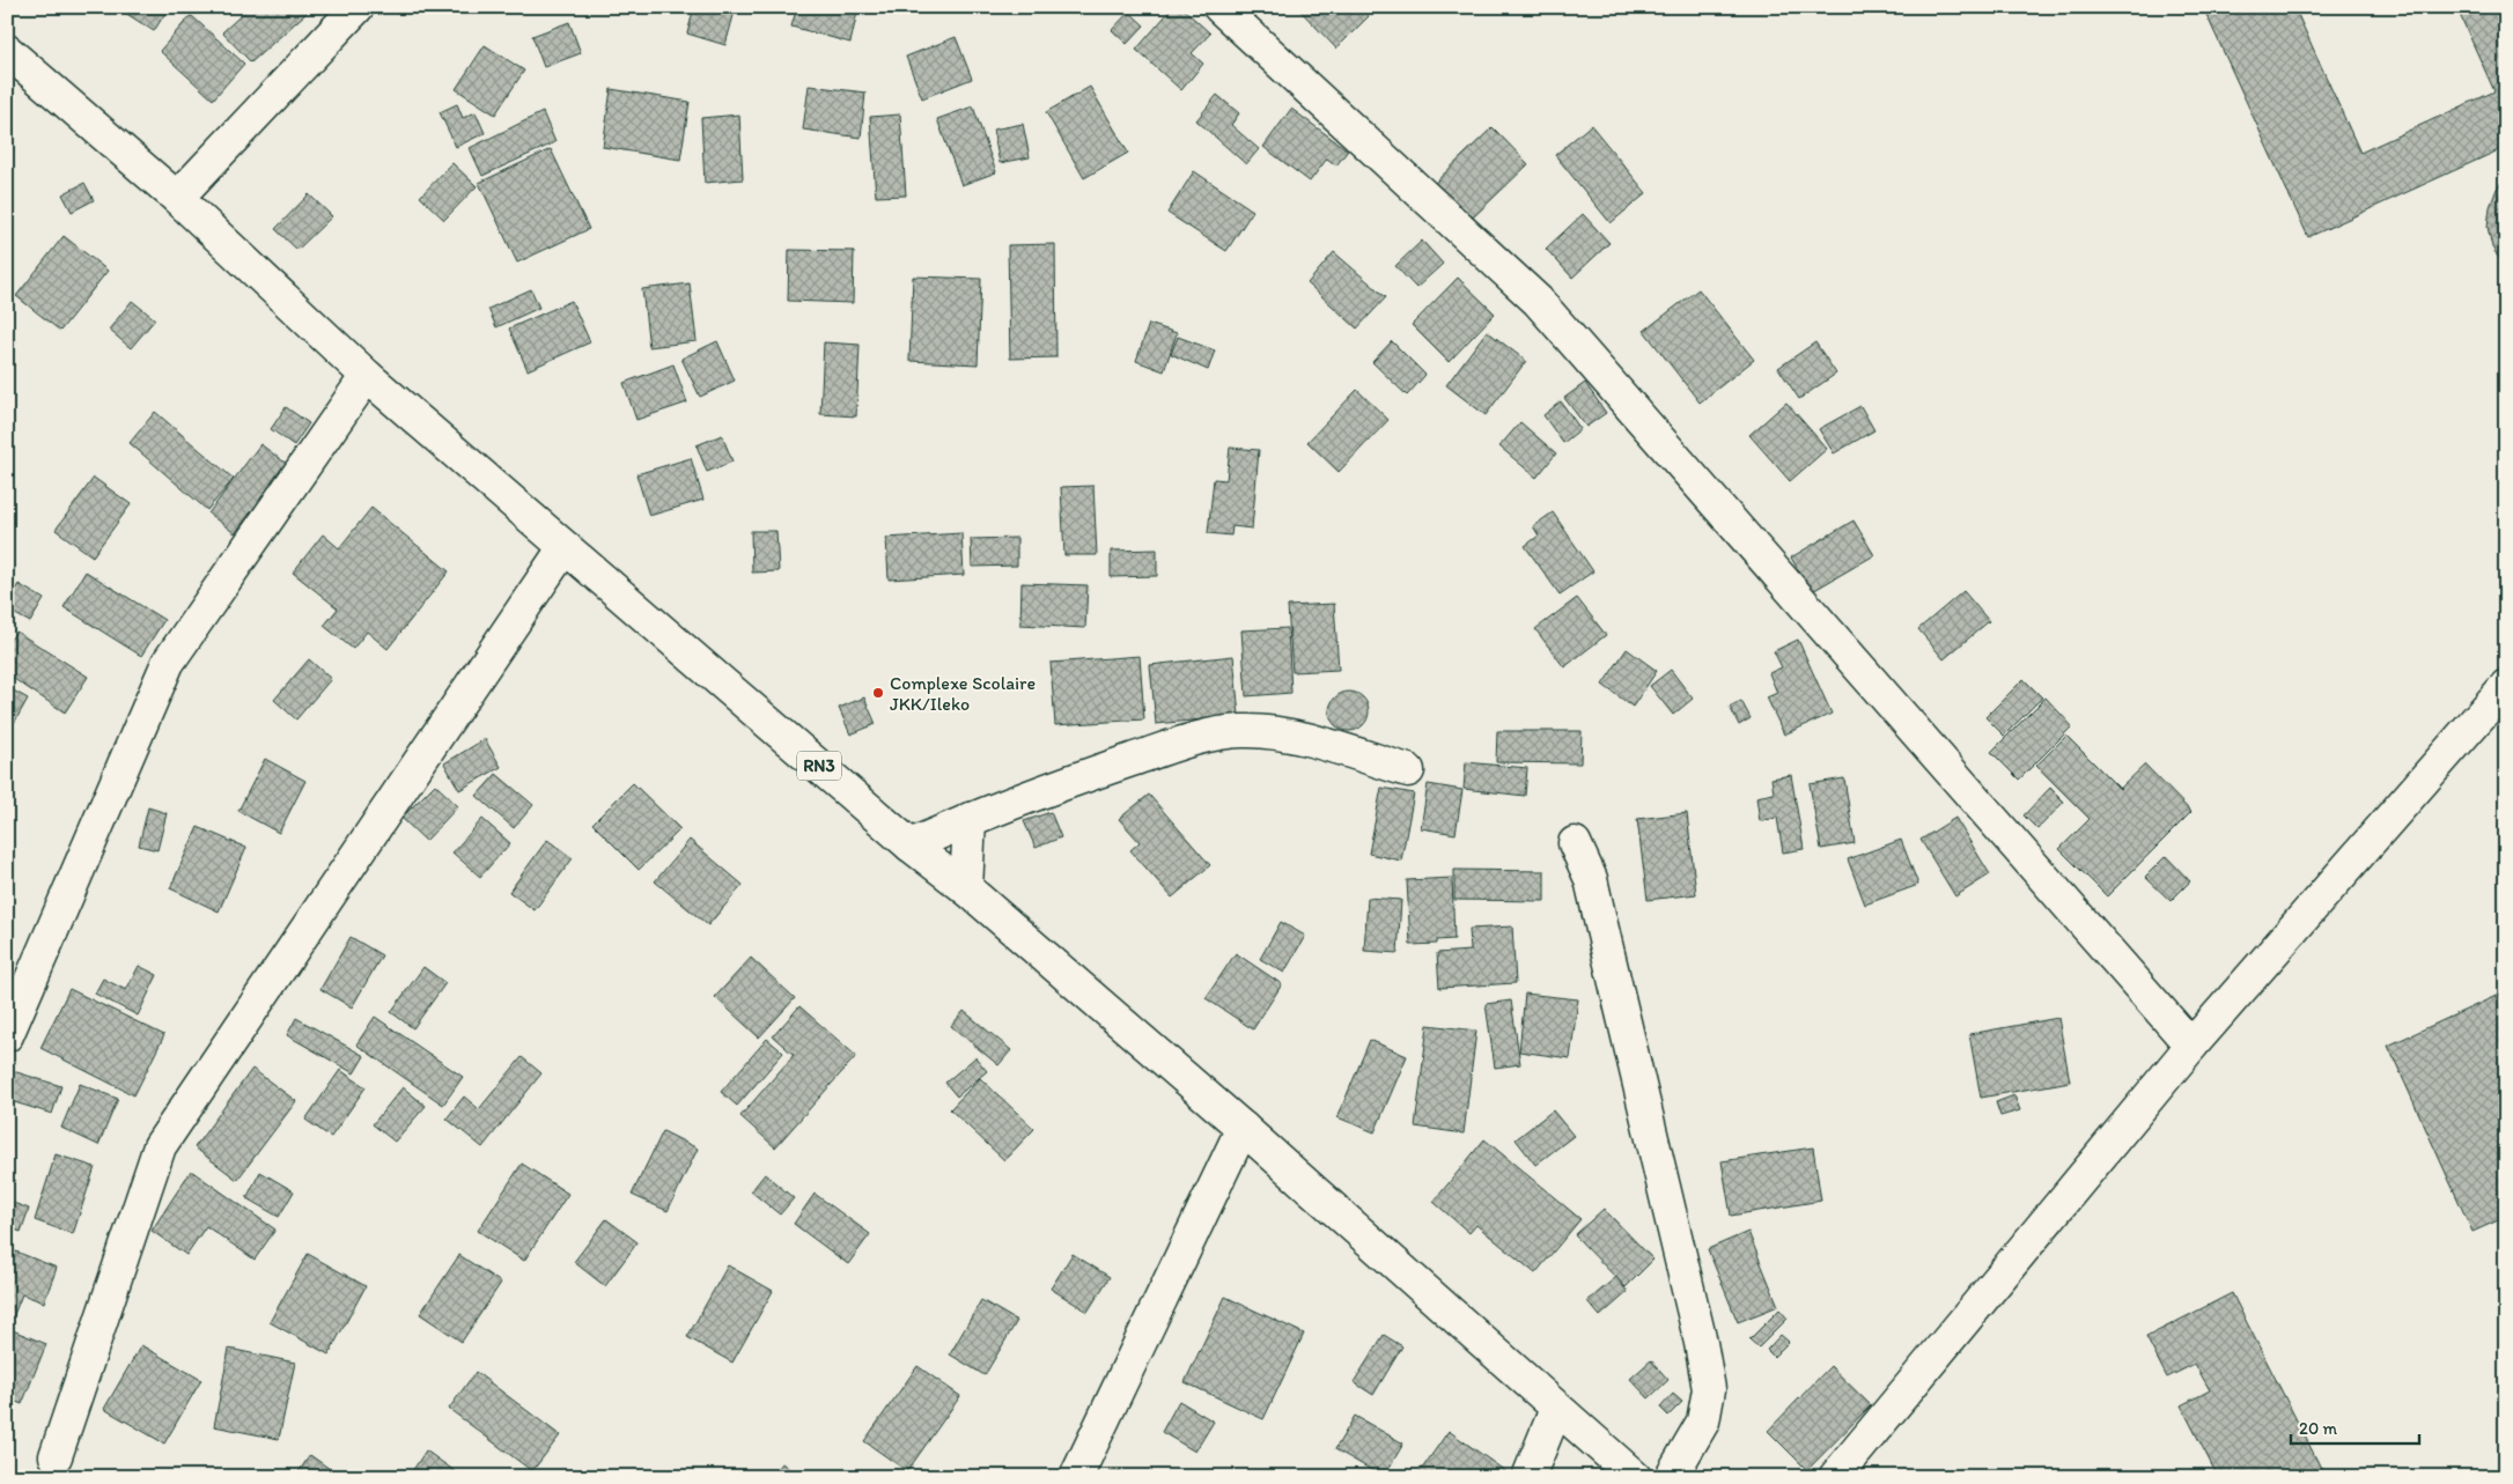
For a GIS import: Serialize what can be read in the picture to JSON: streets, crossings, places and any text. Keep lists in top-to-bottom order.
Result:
{
  "streets": {
    "main road": ["RN3"]
  },
  "places": ["Complexe Scolaire JKK/Ileko"],
  "scale_bar": "20 m"
}
